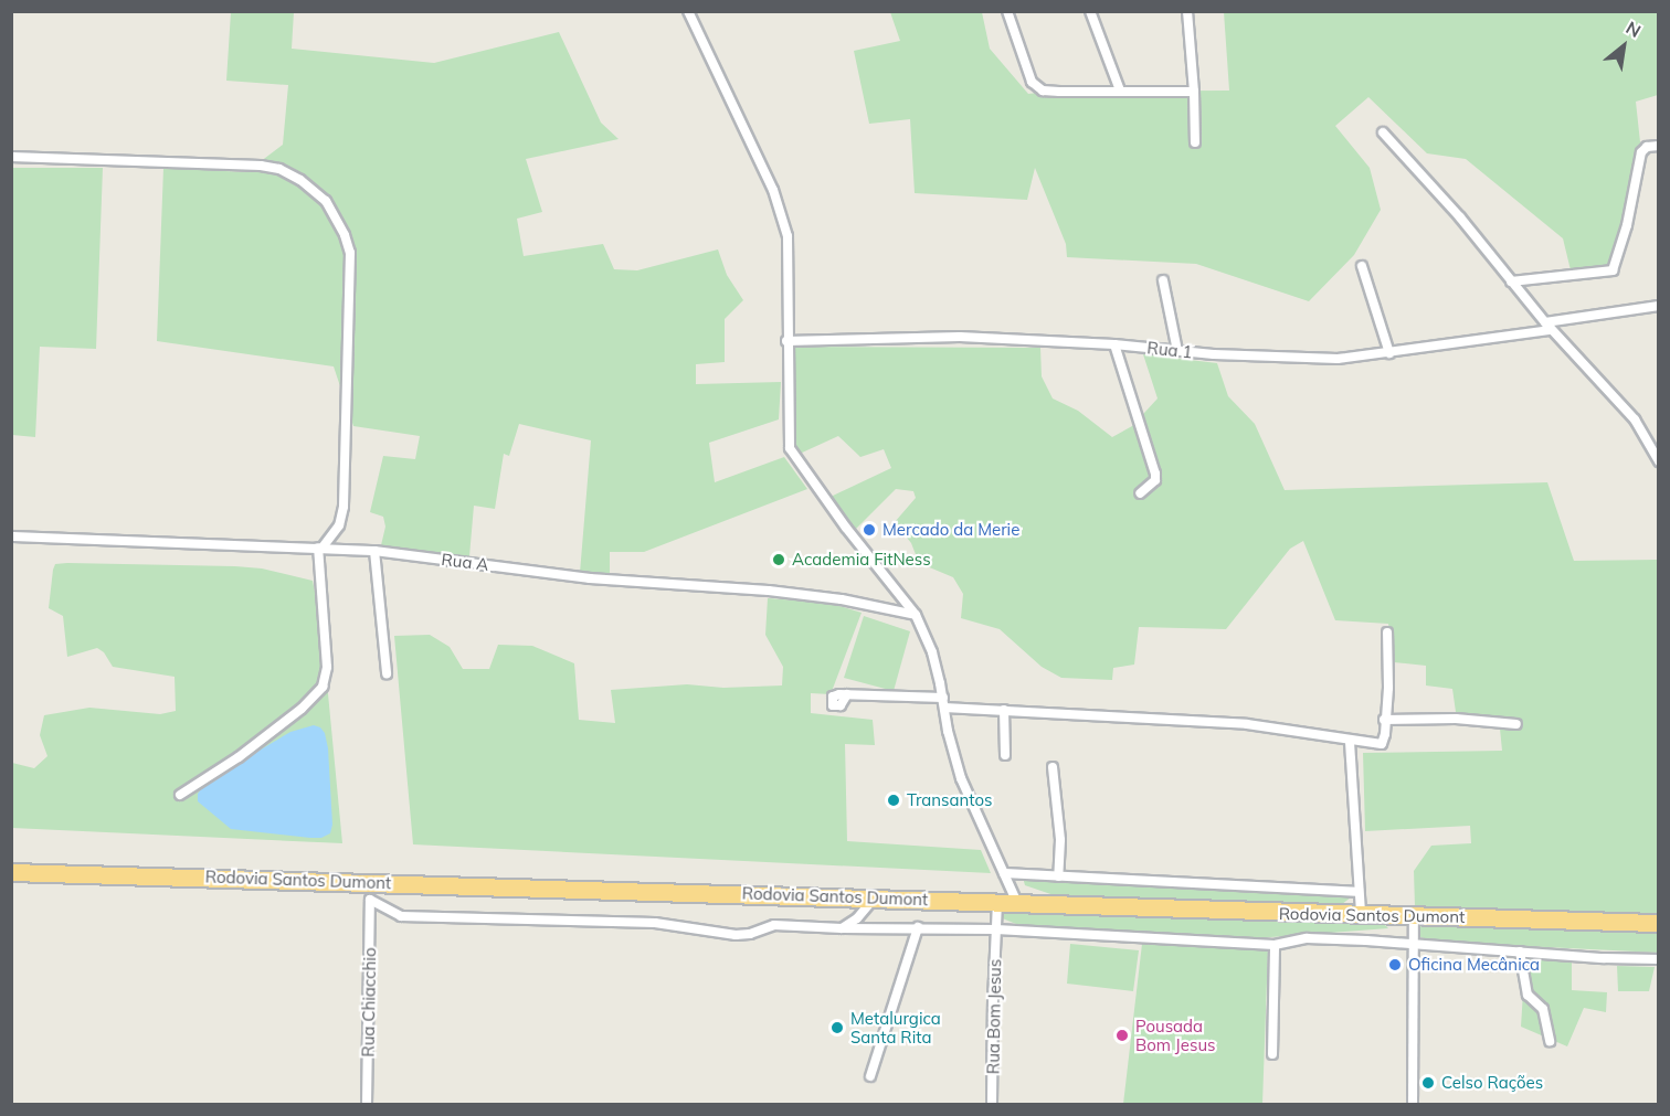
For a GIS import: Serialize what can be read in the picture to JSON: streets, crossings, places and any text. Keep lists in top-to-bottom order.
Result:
{
  "streets": {
    "highway": ["Rodovia Santos Dumont"],
    "street": [
      "Rua 1",
      "Rua A",
      "Rua Chiacchio",
      "Rua Bom Jesus"
    ]
  },
  "crossings": [
    ["Rodovia Santos Dumont", "Rua Bom Jesus"]
  ],
  "places": [
    "Mercado da Merie",
    "Academia FitNess",
    "Transantos",
    "Oficina Mecânica",
    "Metalurgica Santa Rita",
    "Pousada Bom Jesus",
    "Celso Rações"
  ],
  "north": "top right"
}
